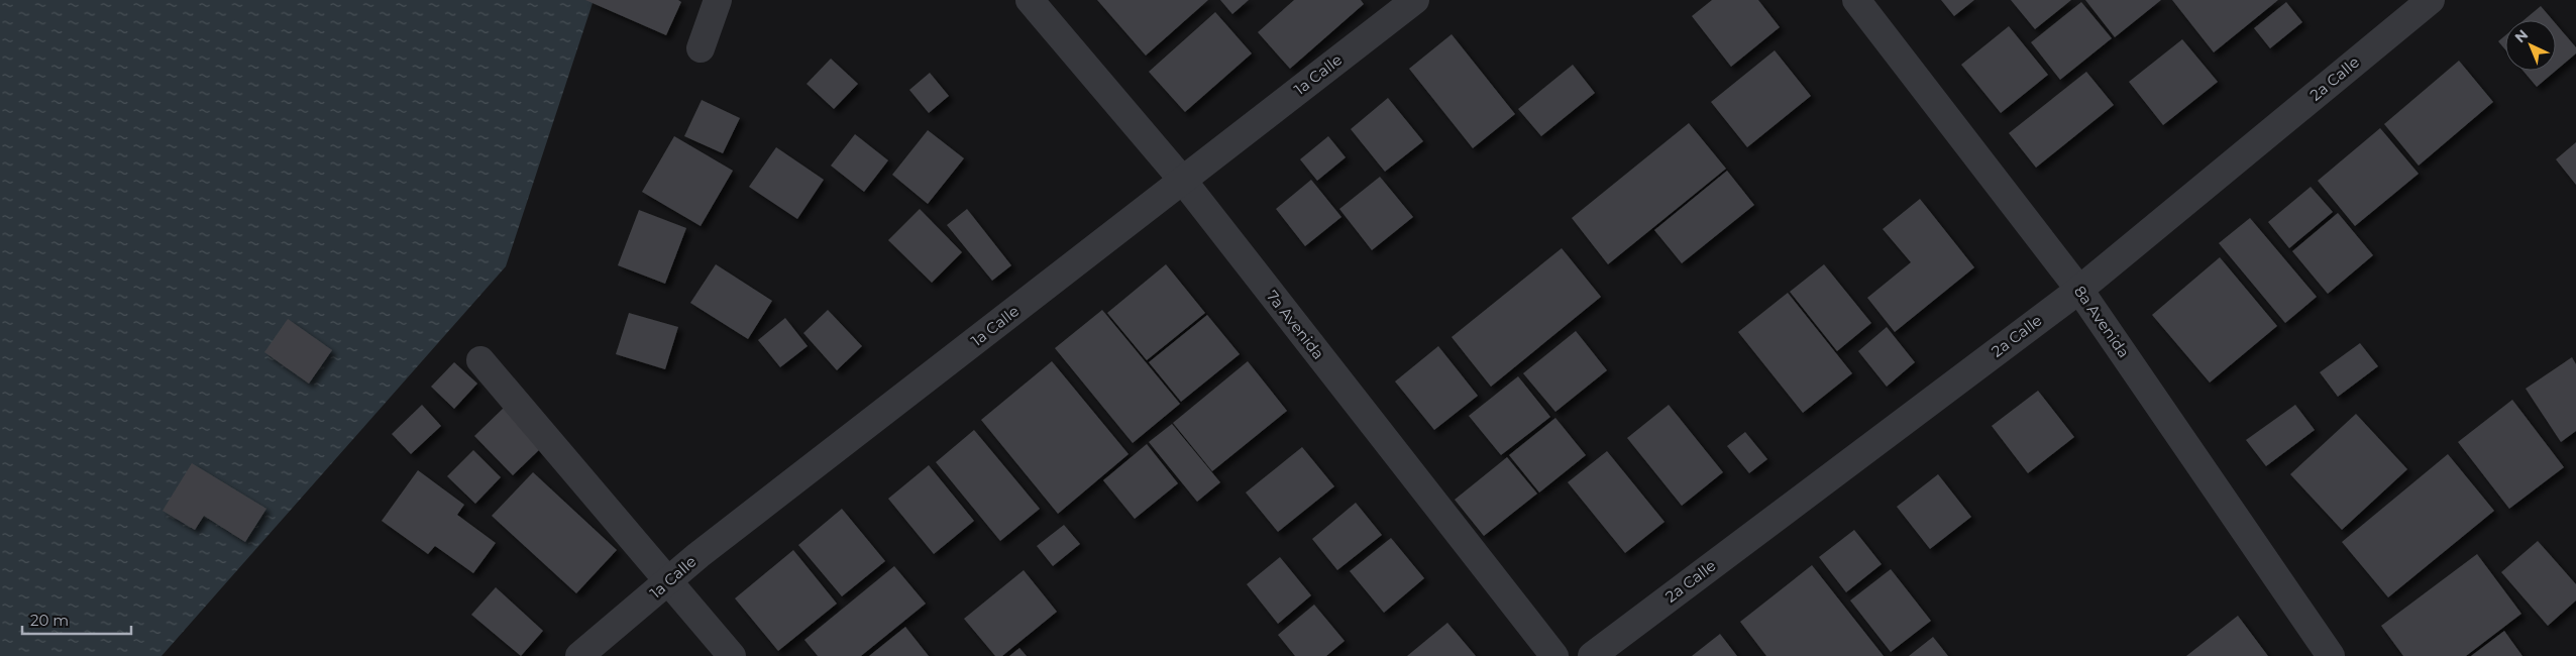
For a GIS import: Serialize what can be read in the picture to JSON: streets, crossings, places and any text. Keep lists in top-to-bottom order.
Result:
{
  "streets": {
    "street": [
      "1a Calle",
      "2a Calle",
      "8a Avenida",
      "7a Avenida"
    ]
  },
  "crossings": [
    ["1a Calle", "7a Avenida"],
    ["2a Calle", "8a Avenida"]
  ],
  "scale_bar": "20 m",
  "north": "top left"
}
